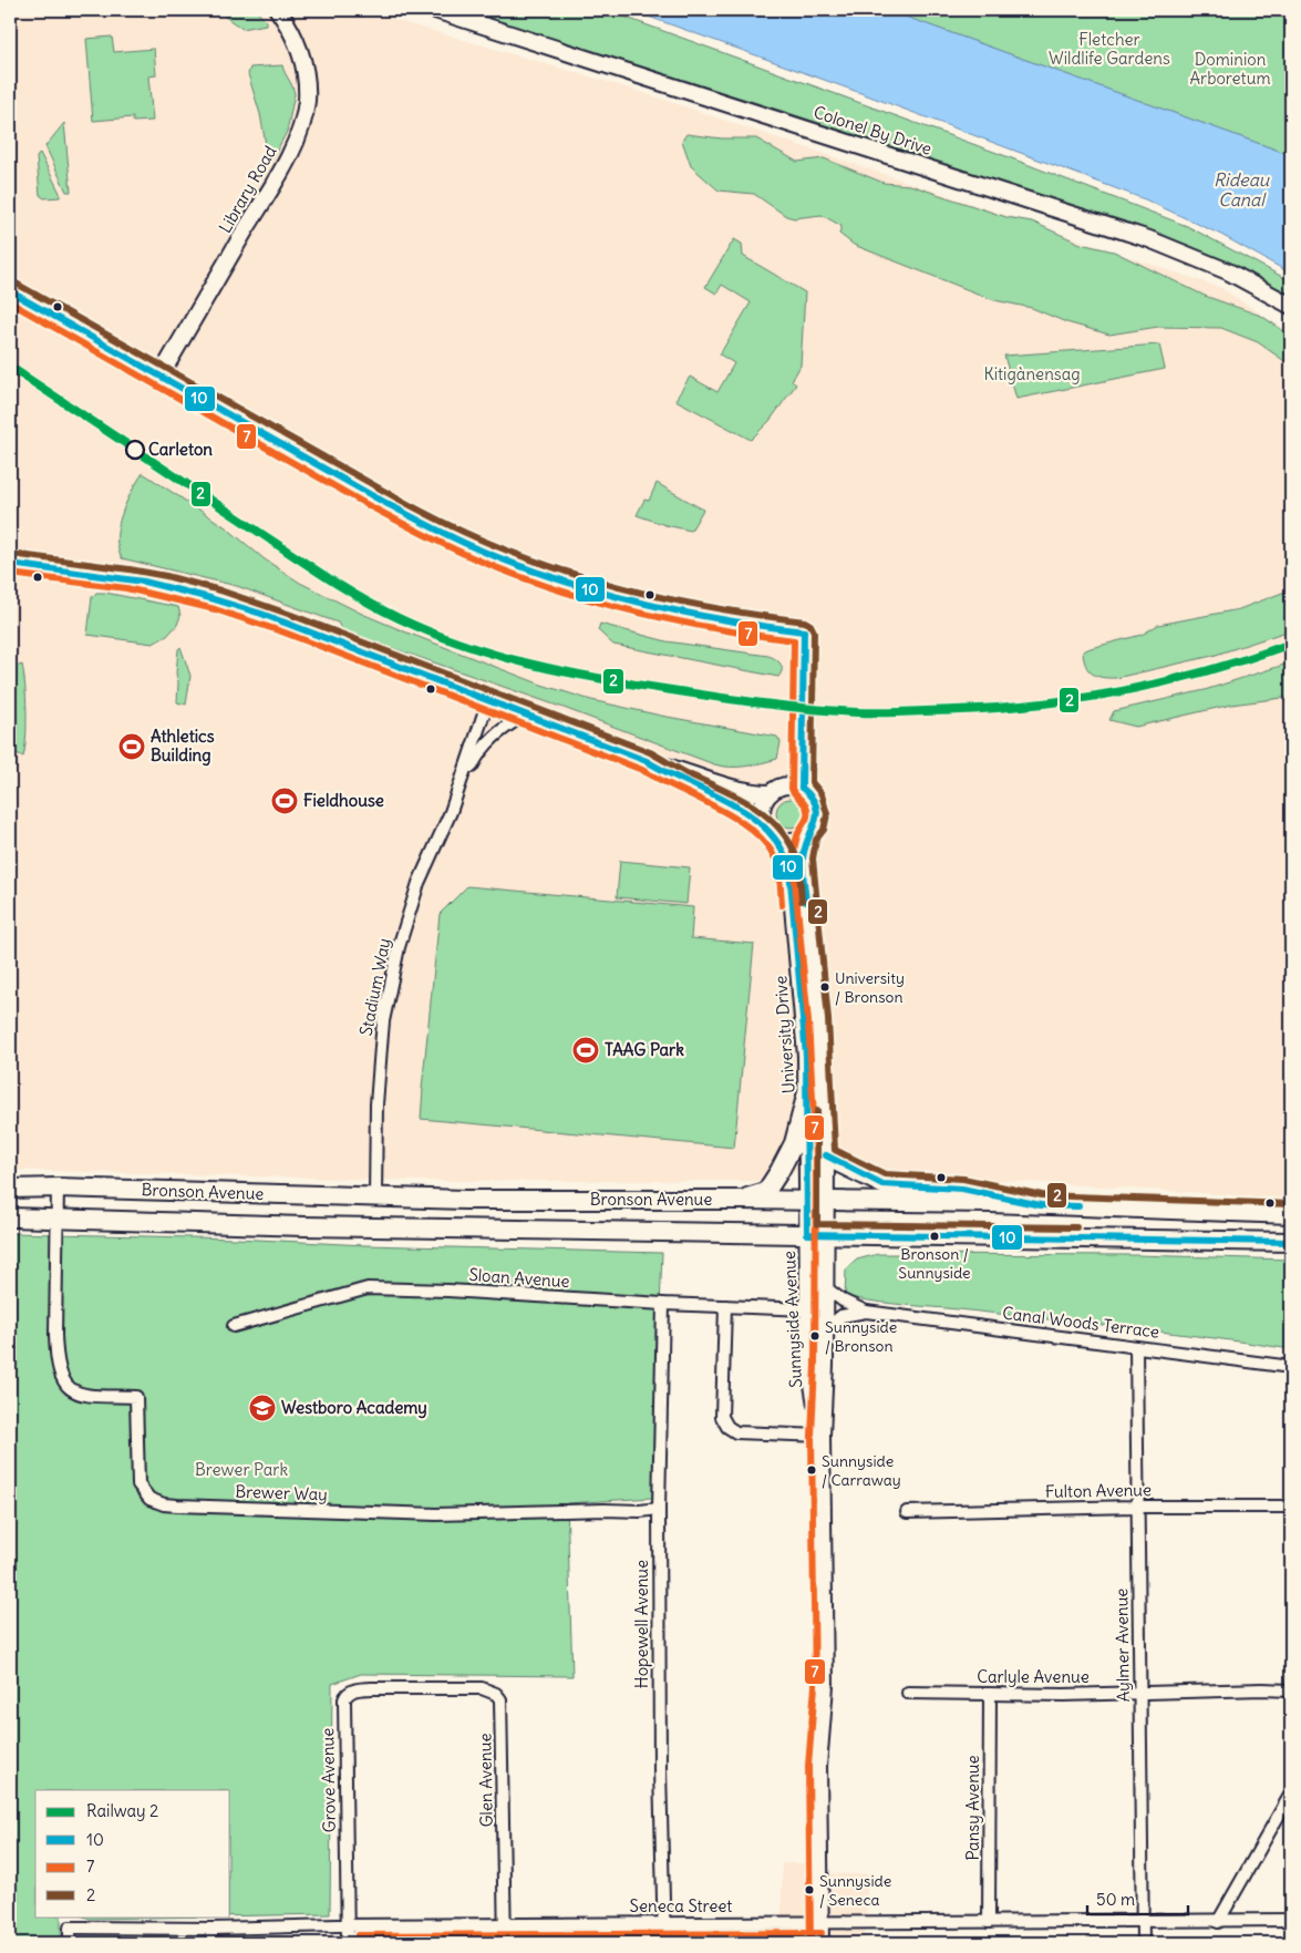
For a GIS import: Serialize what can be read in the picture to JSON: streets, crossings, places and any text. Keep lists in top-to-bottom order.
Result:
{
  "streets": {
    "main road": ["Bronson Avenue"],
    "street": [
      "Colonel By Drive",
      "Library Road",
      "Stadium Way",
      "University Drive",
      "Sloan Avenue",
      "Sunnyside Avenue",
      "Canal Woods Terrace",
      "Fulton Avenue",
      "Brewer Way",
      "Hopewell Avenue",
      "Aylmer Avenue",
      "Carlyle Avenue",
      "Grove Avenue",
      "Glen Avenue",
      "Pansy Avenue",
      "Seneca Street"
    ]
  },
  "crossings": [
    ["Stadium Way", "Bronson Avenue"],
    ["University Drive", "Bronson Avenue"],
    ["University Drive", "Sunnyside Avenue"],
    ["Bronson Avenue", "Sunnyside Avenue"],
    ["Bronson Avenue", "Brewer Way"],
    ["Sloan Avenue", "Sunnyside Avenue"],
    ["Sloan Avenue", "Hopewell Avenue"],
    ["Sunnyside Avenue", "Canal Woods Terrace"],
    ["Sunnyside Avenue", "Seneca Street"],
    ["Canal Woods Terrace", "Aylmer Avenue"],
    ["Fulton Avenue", "Aylmer Avenue"],
    ["Brewer Way", "Hopewell Avenue"],
    ["Hopewell Avenue", "Seneca Street"],
    ["Aylmer Avenue", "Carlyle Avenue"],
    ["Aylmer Avenue", "Seneca Street"],
    ["Carlyle Avenue", "Pansy Avenue"],
    ["Grove Avenue", "Glen Avenue"],
    ["Grove Avenue", "Seneca Street"],
    ["Glen Avenue", "Seneca Street"],
    ["Pansy Avenue", "Seneca Street"]
  ],
  "water": ["Rideau Canal"],
  "parks": [
    "Fletcher Wildlife Gardens",
    "Dominion Arboretum",
    "Kitigànensag",
    "Brewer Park"
  ],
  "places": {
    "other": [
      "Carleton",
      "University / Bronson",
      "Bronson / Sunnyside",
      "Sunnyside / Bronson",
      "Sunnyside / Carraway",
      "Sunnyside / Seneca"
    ],
    "sports": ["Athletics Building", "Fieldhouse", "TAAG Park"],
    "school or university": ["Westboro Academy"]
  },
  "lines": [
    "transit line 2",
    "transit line 10",
    "transit line 7",
    "rail line 2"
  ],
  "legend": [
    "Railway 2",
    "10",
    "7",
    "2"
  ],
  "scale_bar": "50 m"
}
